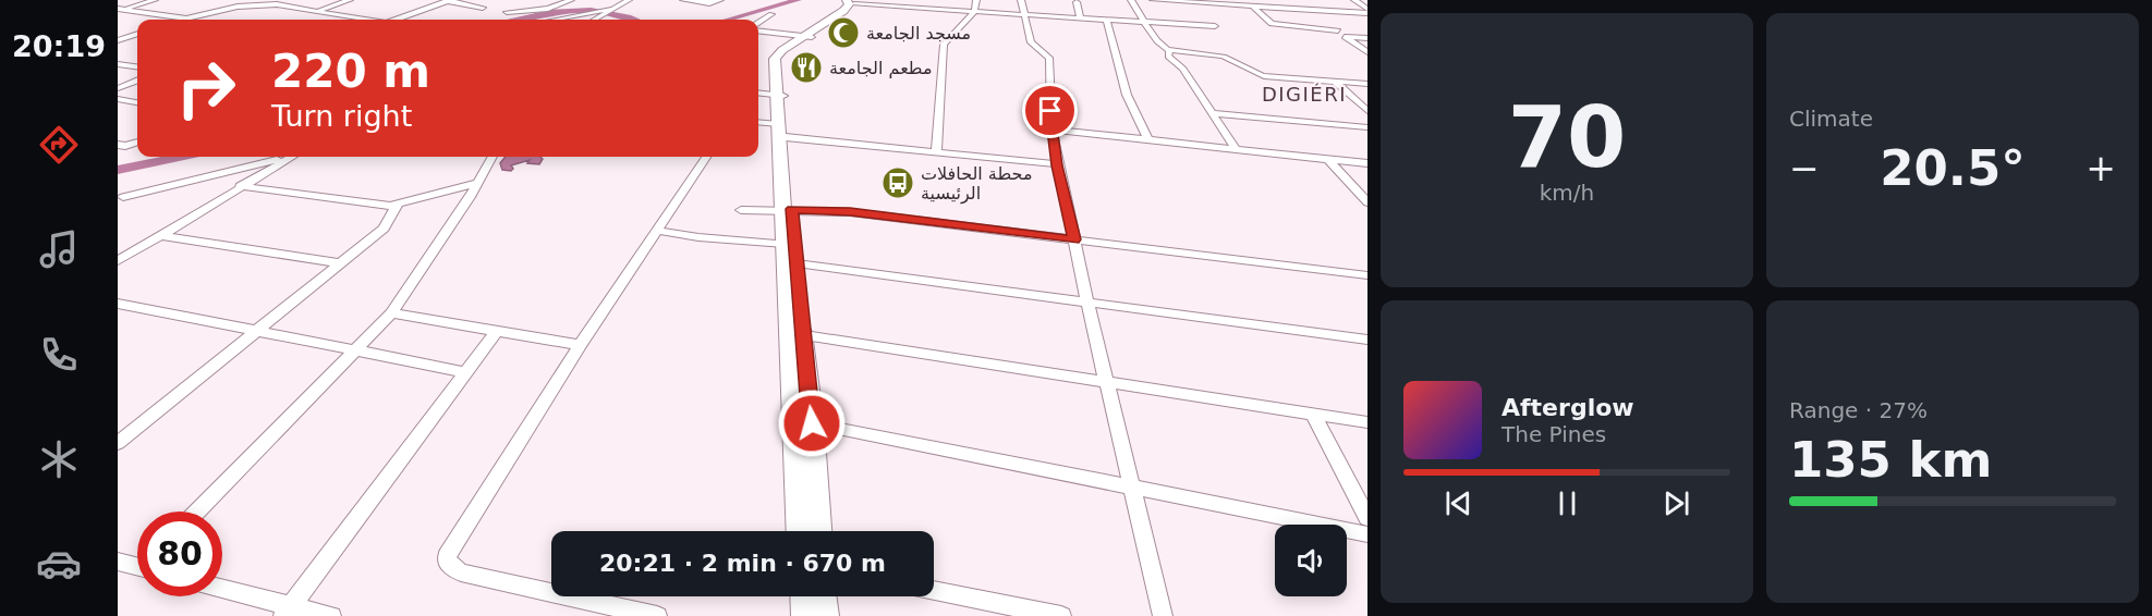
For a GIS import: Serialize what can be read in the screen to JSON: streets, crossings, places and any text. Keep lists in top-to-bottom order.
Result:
{
  "districts": ["DIGIÉRI"],
  "places": {
    "mosque": ["مسجد الجامعة"],
    "restaurant": ["مطعم الجامعة"],
    "bus stop": ["محطة الحافلات الرئيسية"]
  },
  "page": {
    "tabs": "20:19",
    "tile": [
      ["70", "km/h"],
      "Climate",
      ["Range · 27%", "135 km"]
    ],
    "turn": ["220 m", "Turn right"],
    "heat": ["−", "20.5°", "+"],
    "song": ["Afterglow", "The Pines"],
    "limit": "80",
    "trip": "20:21 · 2 min · 670 m"
  }
}
